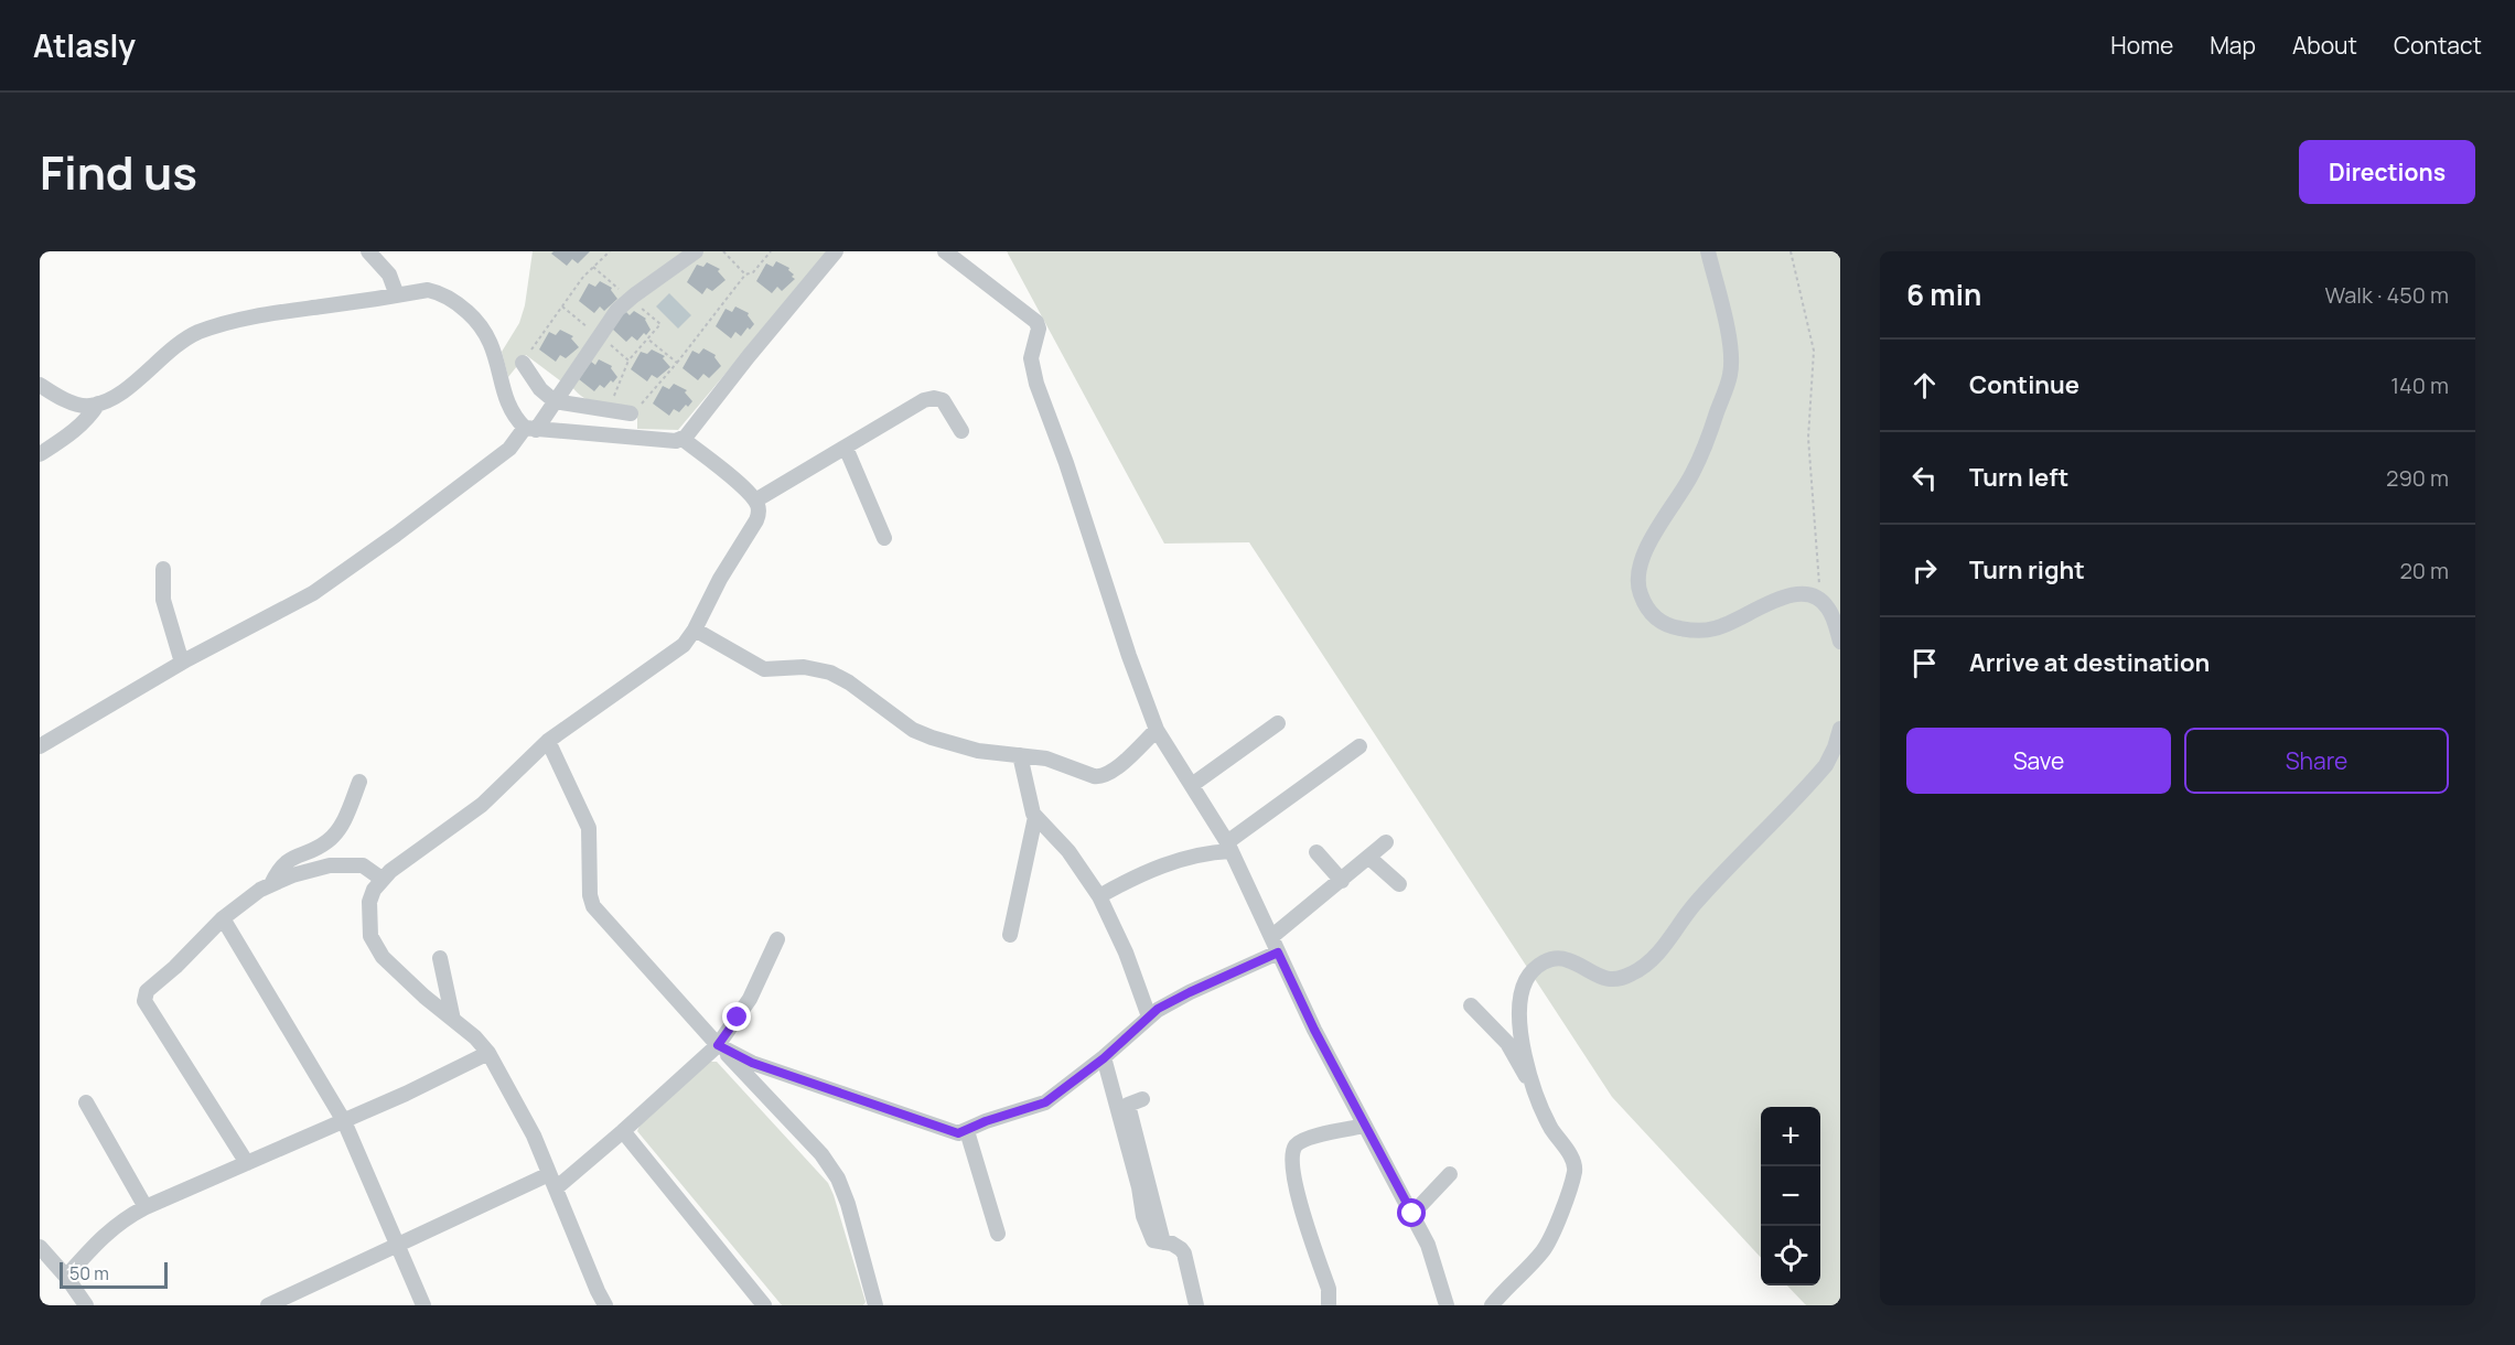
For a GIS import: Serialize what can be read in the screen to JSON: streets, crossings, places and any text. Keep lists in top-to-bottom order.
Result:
{
  "scale_bar": "50 m",
  "page": {
    "header": "Atlasly",
    "nav": [
      "Home",
      "Map",
      "About",
      "Contact"
    ],
    "title": "Find us",
    "buttons": [
      "Directions",
      ["Save", "Share"]
    ],
    "heading": ["6 min", "Walk · 450 m"],
    "list": [
      ["Continue", "140 m"],
      ["Turn left", "290 m"],
      ["Turn right", "20 m"],
      "Arrive at destination"
    ],
    "map_buttons": ["+", "−"],
    "scale": "50 m"
  }
}
